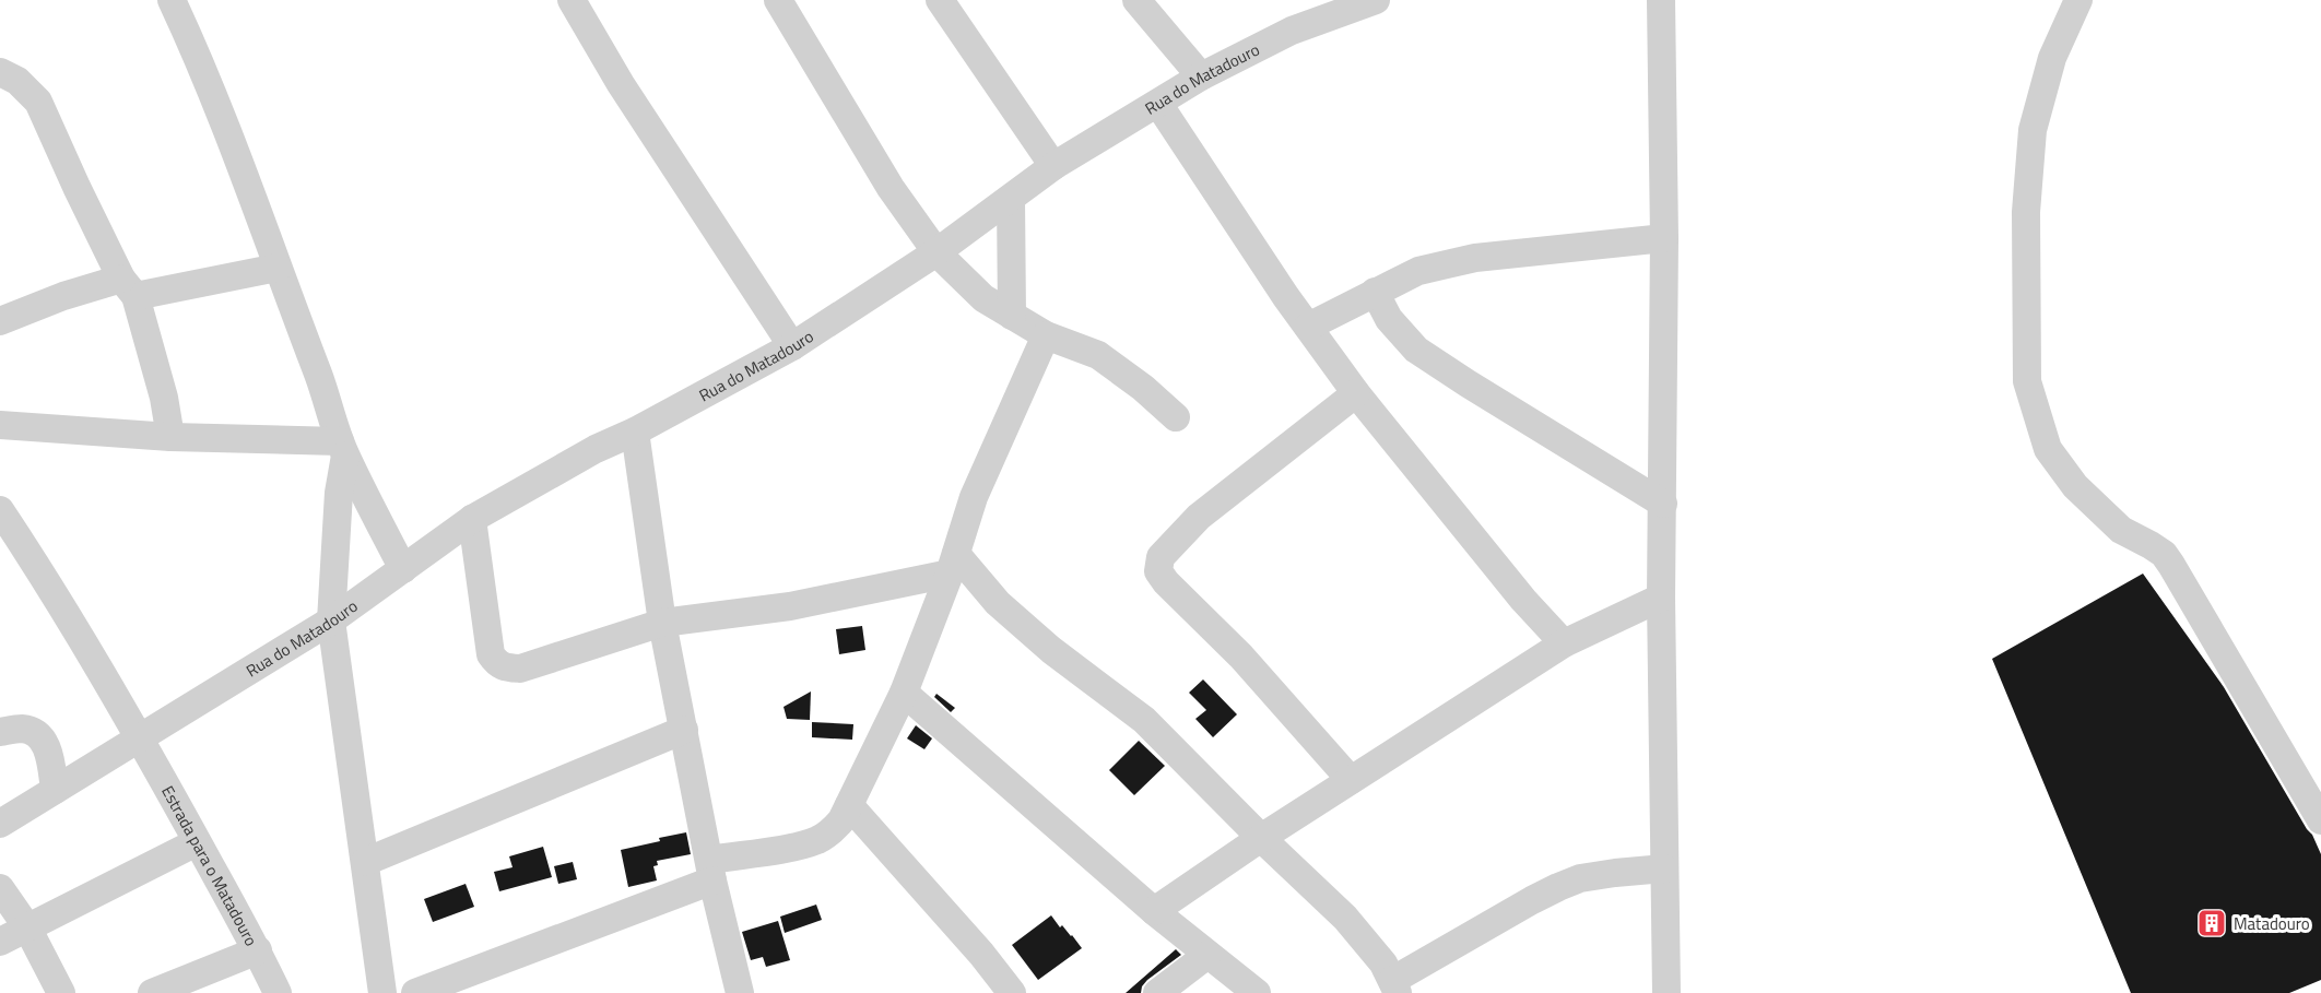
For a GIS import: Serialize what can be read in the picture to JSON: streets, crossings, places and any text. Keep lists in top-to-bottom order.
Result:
{
  "streets": {
    "street": ["Rua do Matadouro", "Estrada para o Matadouro"]
  },
  "crossings": [
    ["Rua do Matadouro", "Estrada para o Matadouro"]
  ],
  "places": {
    "building": ["Matadouro"]
  }
}
